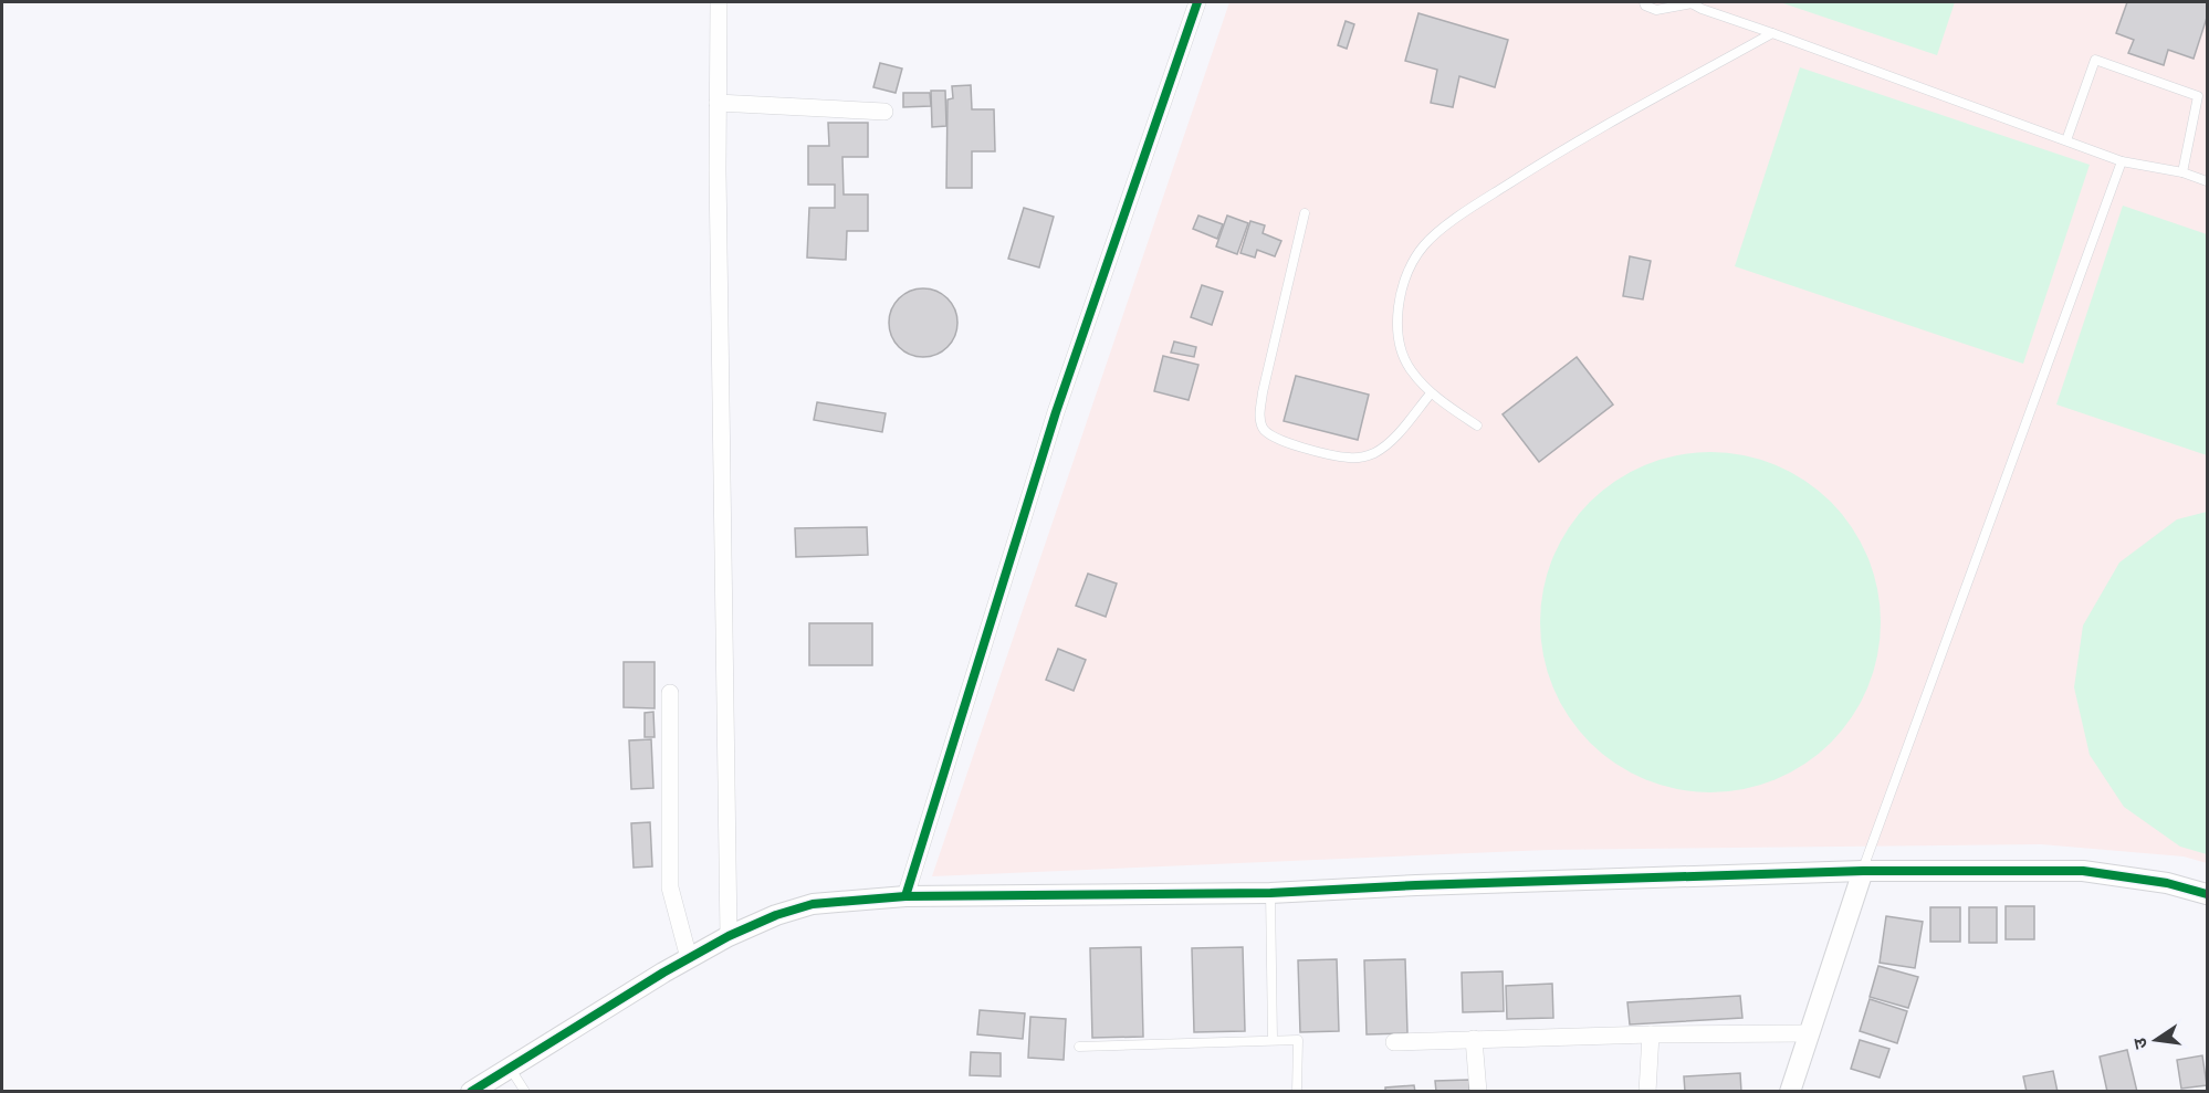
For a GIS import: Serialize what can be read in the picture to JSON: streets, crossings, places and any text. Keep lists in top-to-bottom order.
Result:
{
  "north": "left"
}
